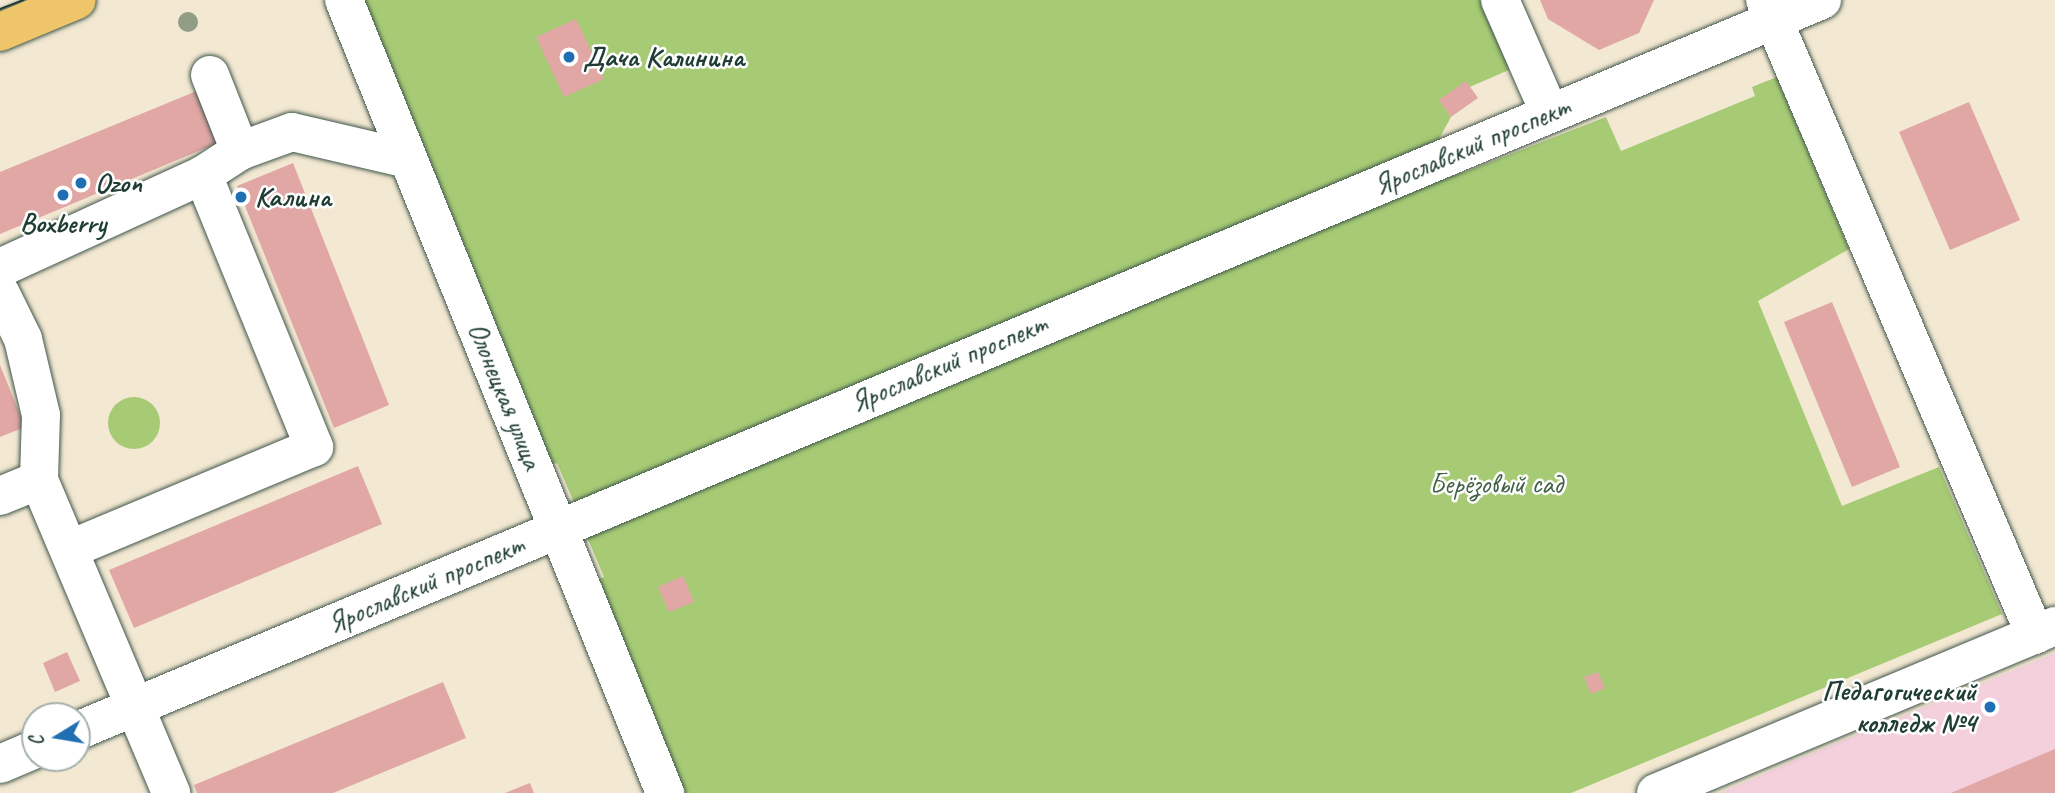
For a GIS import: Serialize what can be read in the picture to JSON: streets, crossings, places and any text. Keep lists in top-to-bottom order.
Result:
{
  "streets": {
    "street": ["Ярославский проспект", "Олонецкая улица"]
  },
  "crossings": [
    ["Ярославский проспект", "Олонецкая улица"]
  ],
  "parks": ["Берёзовый сад"],
  "places": [
    "Дача Калинина",
    "Ozon",
    "Boxberry",
    "Калина",
    "Педагогический колледж №4"
  ],
  "north": "left"
}
